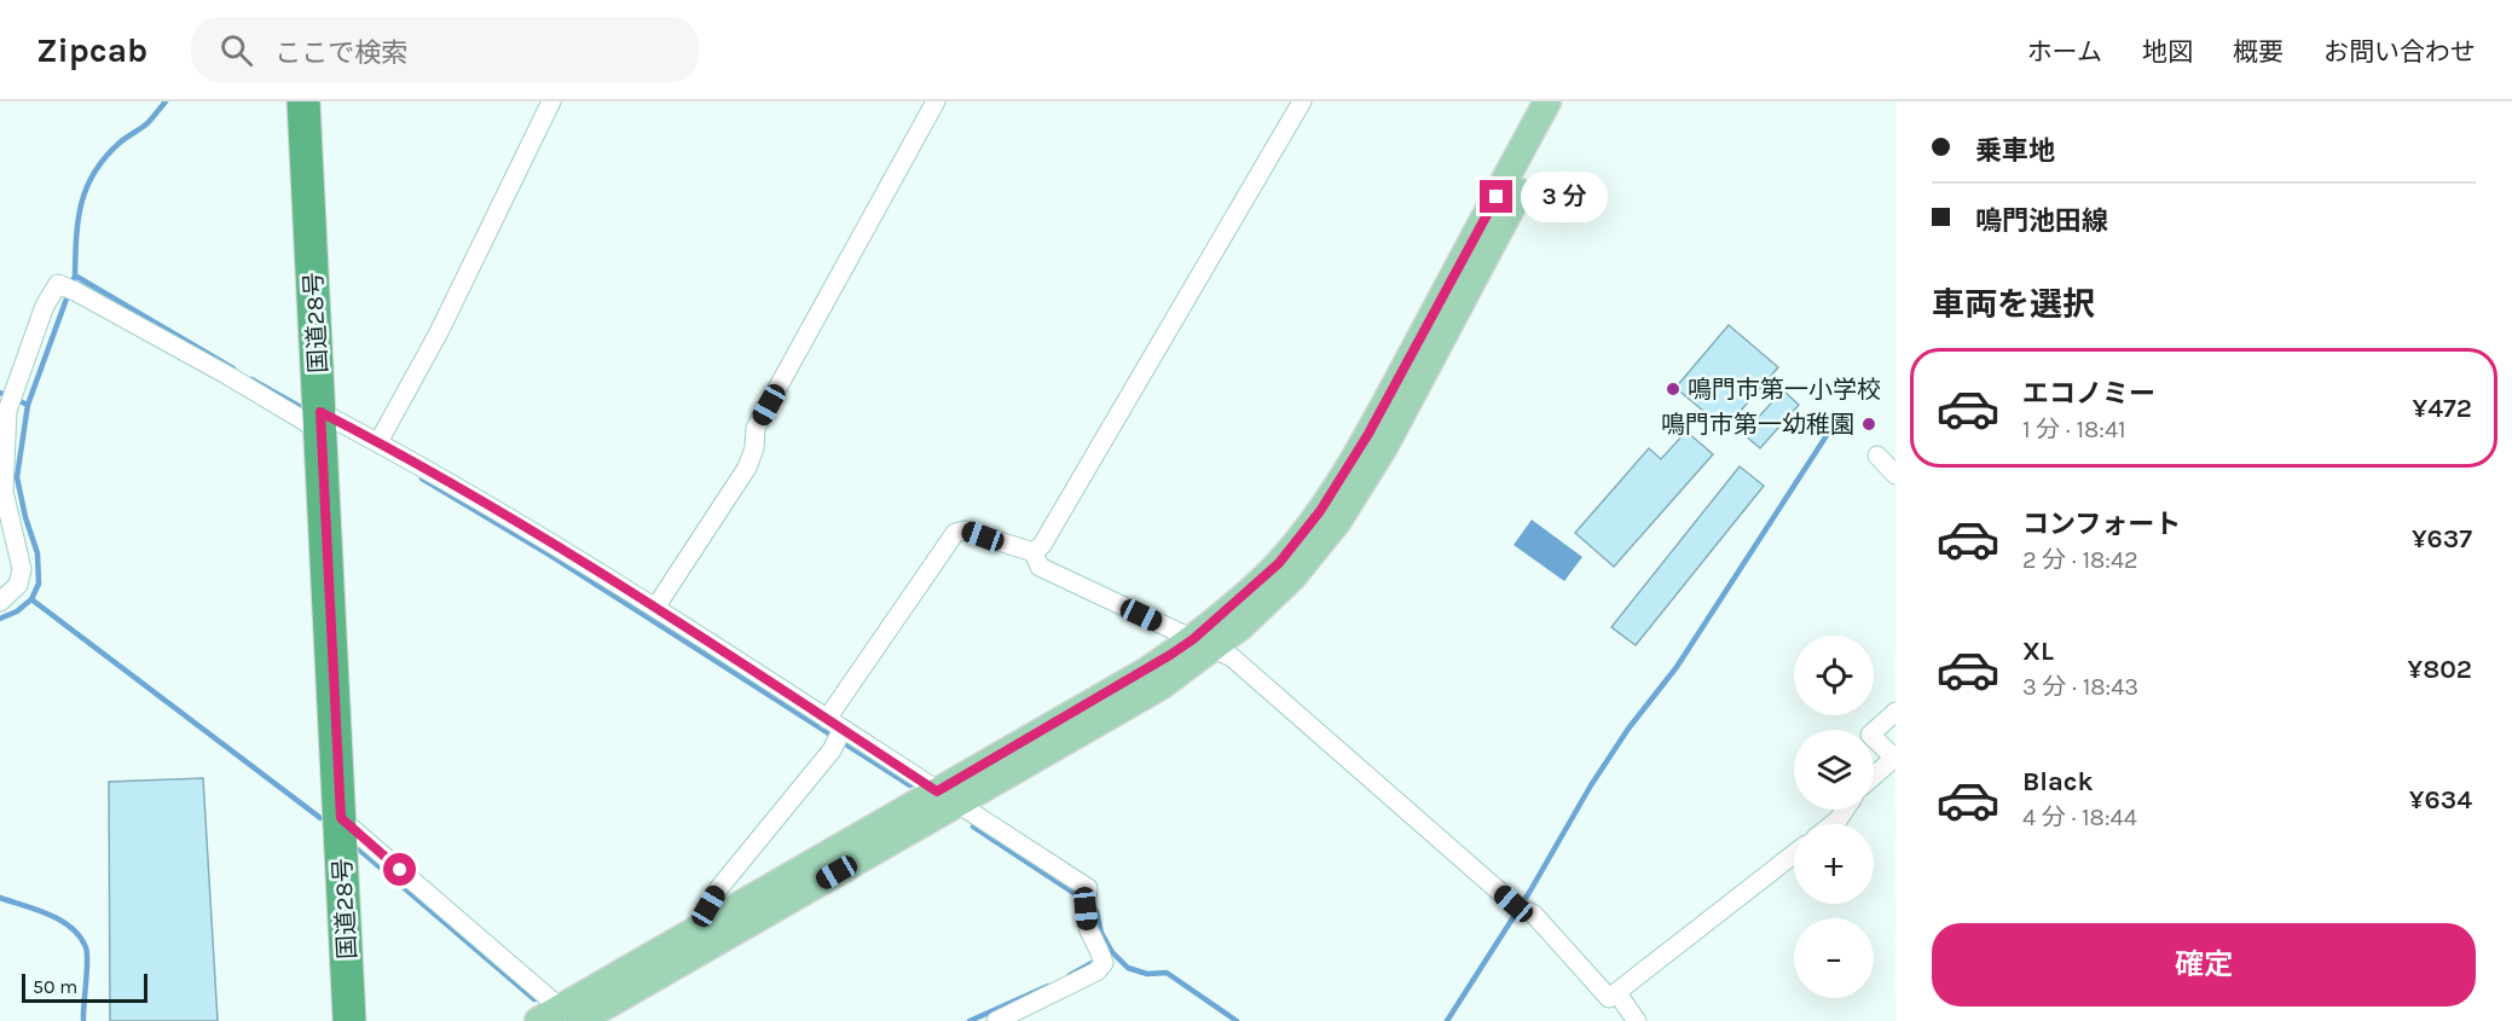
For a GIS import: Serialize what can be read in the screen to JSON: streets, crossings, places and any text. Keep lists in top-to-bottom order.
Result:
{
  "streets": {
    "highway": ["国道28号"]
  },
  "places": ["鳴門市第一小学校", "鳴門市第一幼稚園"],
  "scale_bar": "50 m",
  "page": {
    "header": "Zipcab",
    "search": "ここで検索",
    "nav": [
      "ホーム",
      "地図",
      "概要",
      "お問い合わせ"
    ],
    "banner": ["乗車地", "鳴門池田線"],
    "bubble": "3 分",
    "heading": "車両を選択",
    "list": [
      {
        "name": "エコノミー",
        "note": "1 分 · 18:41",
        "value": "¥472"
      },
      {
        "name": "コンフォート",
        "note": "2 分 · 18:42",
        "value": "¥637"
      },
      {
        "name": "XL",
        "note": "3 分 · 18:43",
        "value": "¥802"
      },
      {
        "name": "Black",
        "note": "4 分 · 18:44",
        "value": "¥634"
      }
    ],
    "map_buttons": ["+", "−"],
    "buttons": "確定",
    "scale": "50 m"
  }
}
